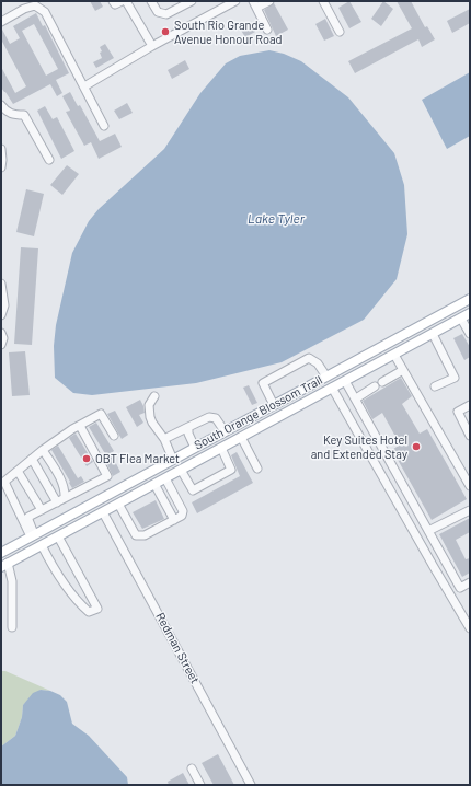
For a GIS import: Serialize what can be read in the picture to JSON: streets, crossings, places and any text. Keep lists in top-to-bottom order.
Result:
{
  "streets": {
    "main road": ["South Orange Blossom Trail"],
    "street": ["Redman Street"]
  },
  "crossings": [
    ["South Orange Blossom Trail", "Redman Street"]
  ],
  "water": ["Lake Tyler"],
  "places": ["South Rio Grande Avenue Honour Road", "Key Suites Hotel and Extended Stay", "OBT Flea Market"]
}
